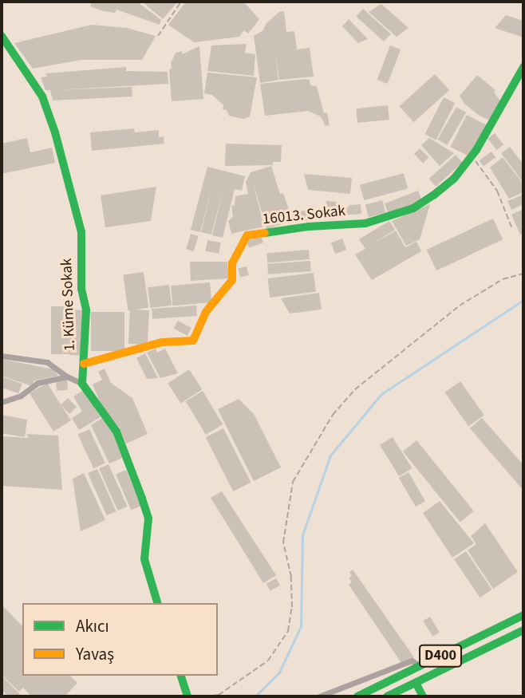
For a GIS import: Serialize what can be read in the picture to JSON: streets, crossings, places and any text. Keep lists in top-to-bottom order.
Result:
{
  "streets": {
    "main road": ["16013. Sokak", "1. Küme Sokak", "D400"]
  },
  "crossings": [
    ["16013. Sokak", "1. Küme Sokak"]
  ],
  "legend": ["Akıcı", "Yavaş"]
}
